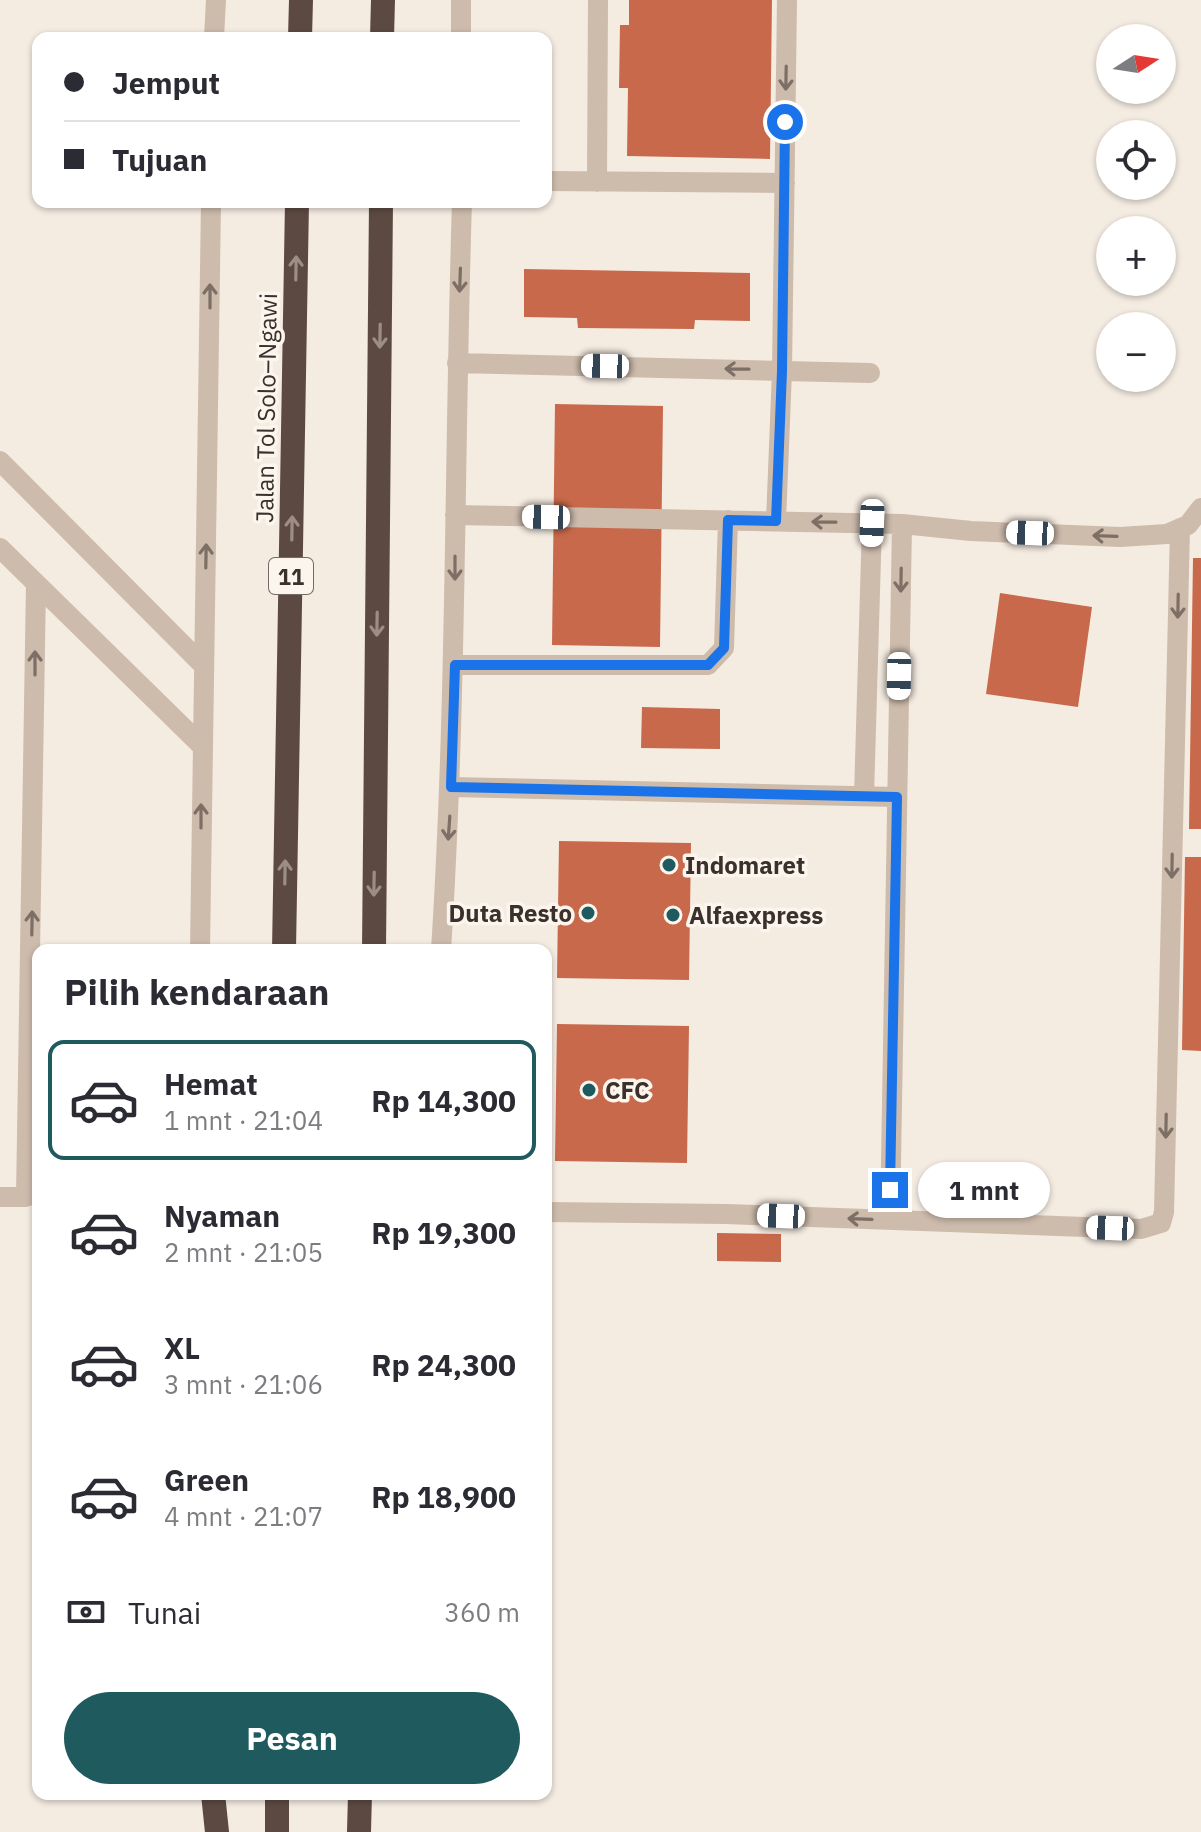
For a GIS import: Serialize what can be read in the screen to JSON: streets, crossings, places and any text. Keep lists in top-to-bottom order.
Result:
{
  "streets": {
    "highway": ["Jalan Tol Solo–Ngawi", "11"]
  },
  "places": [
    "Indomaret",
    "Duta Resto",
    "Alfaexpress",
    "CFC"
  ],
  "north": "right",
  "page": {
    "map_buttons": ["+", "−"],
    "banner": ["Jemput", "Tujuan"],
    "heading": "Pilih kendaraan",
    "list": [
      {
        "name": "Hemat",
        "note": "1 mnt · 21:04",
        "value": "Rp 14,300"
      },
      {
        "name": "Nyaman",
        "note": "2 mnt · 21:05",
        "value": "Rp 19,300"
      },
      {
        "name": "XL",
        "note": "3 mnt · 21:06",
        "value": "Rp 24,300"
      },
      {
        "name": "Green",
        "note": "4 mnt · 21:07",
        "value": "Rp 18,900"
      }
    ],
    "bubble": "1 mnt",
    "pay": ["Tunai", "360 m"],
    "buttons": "Pesan"
  }
}
